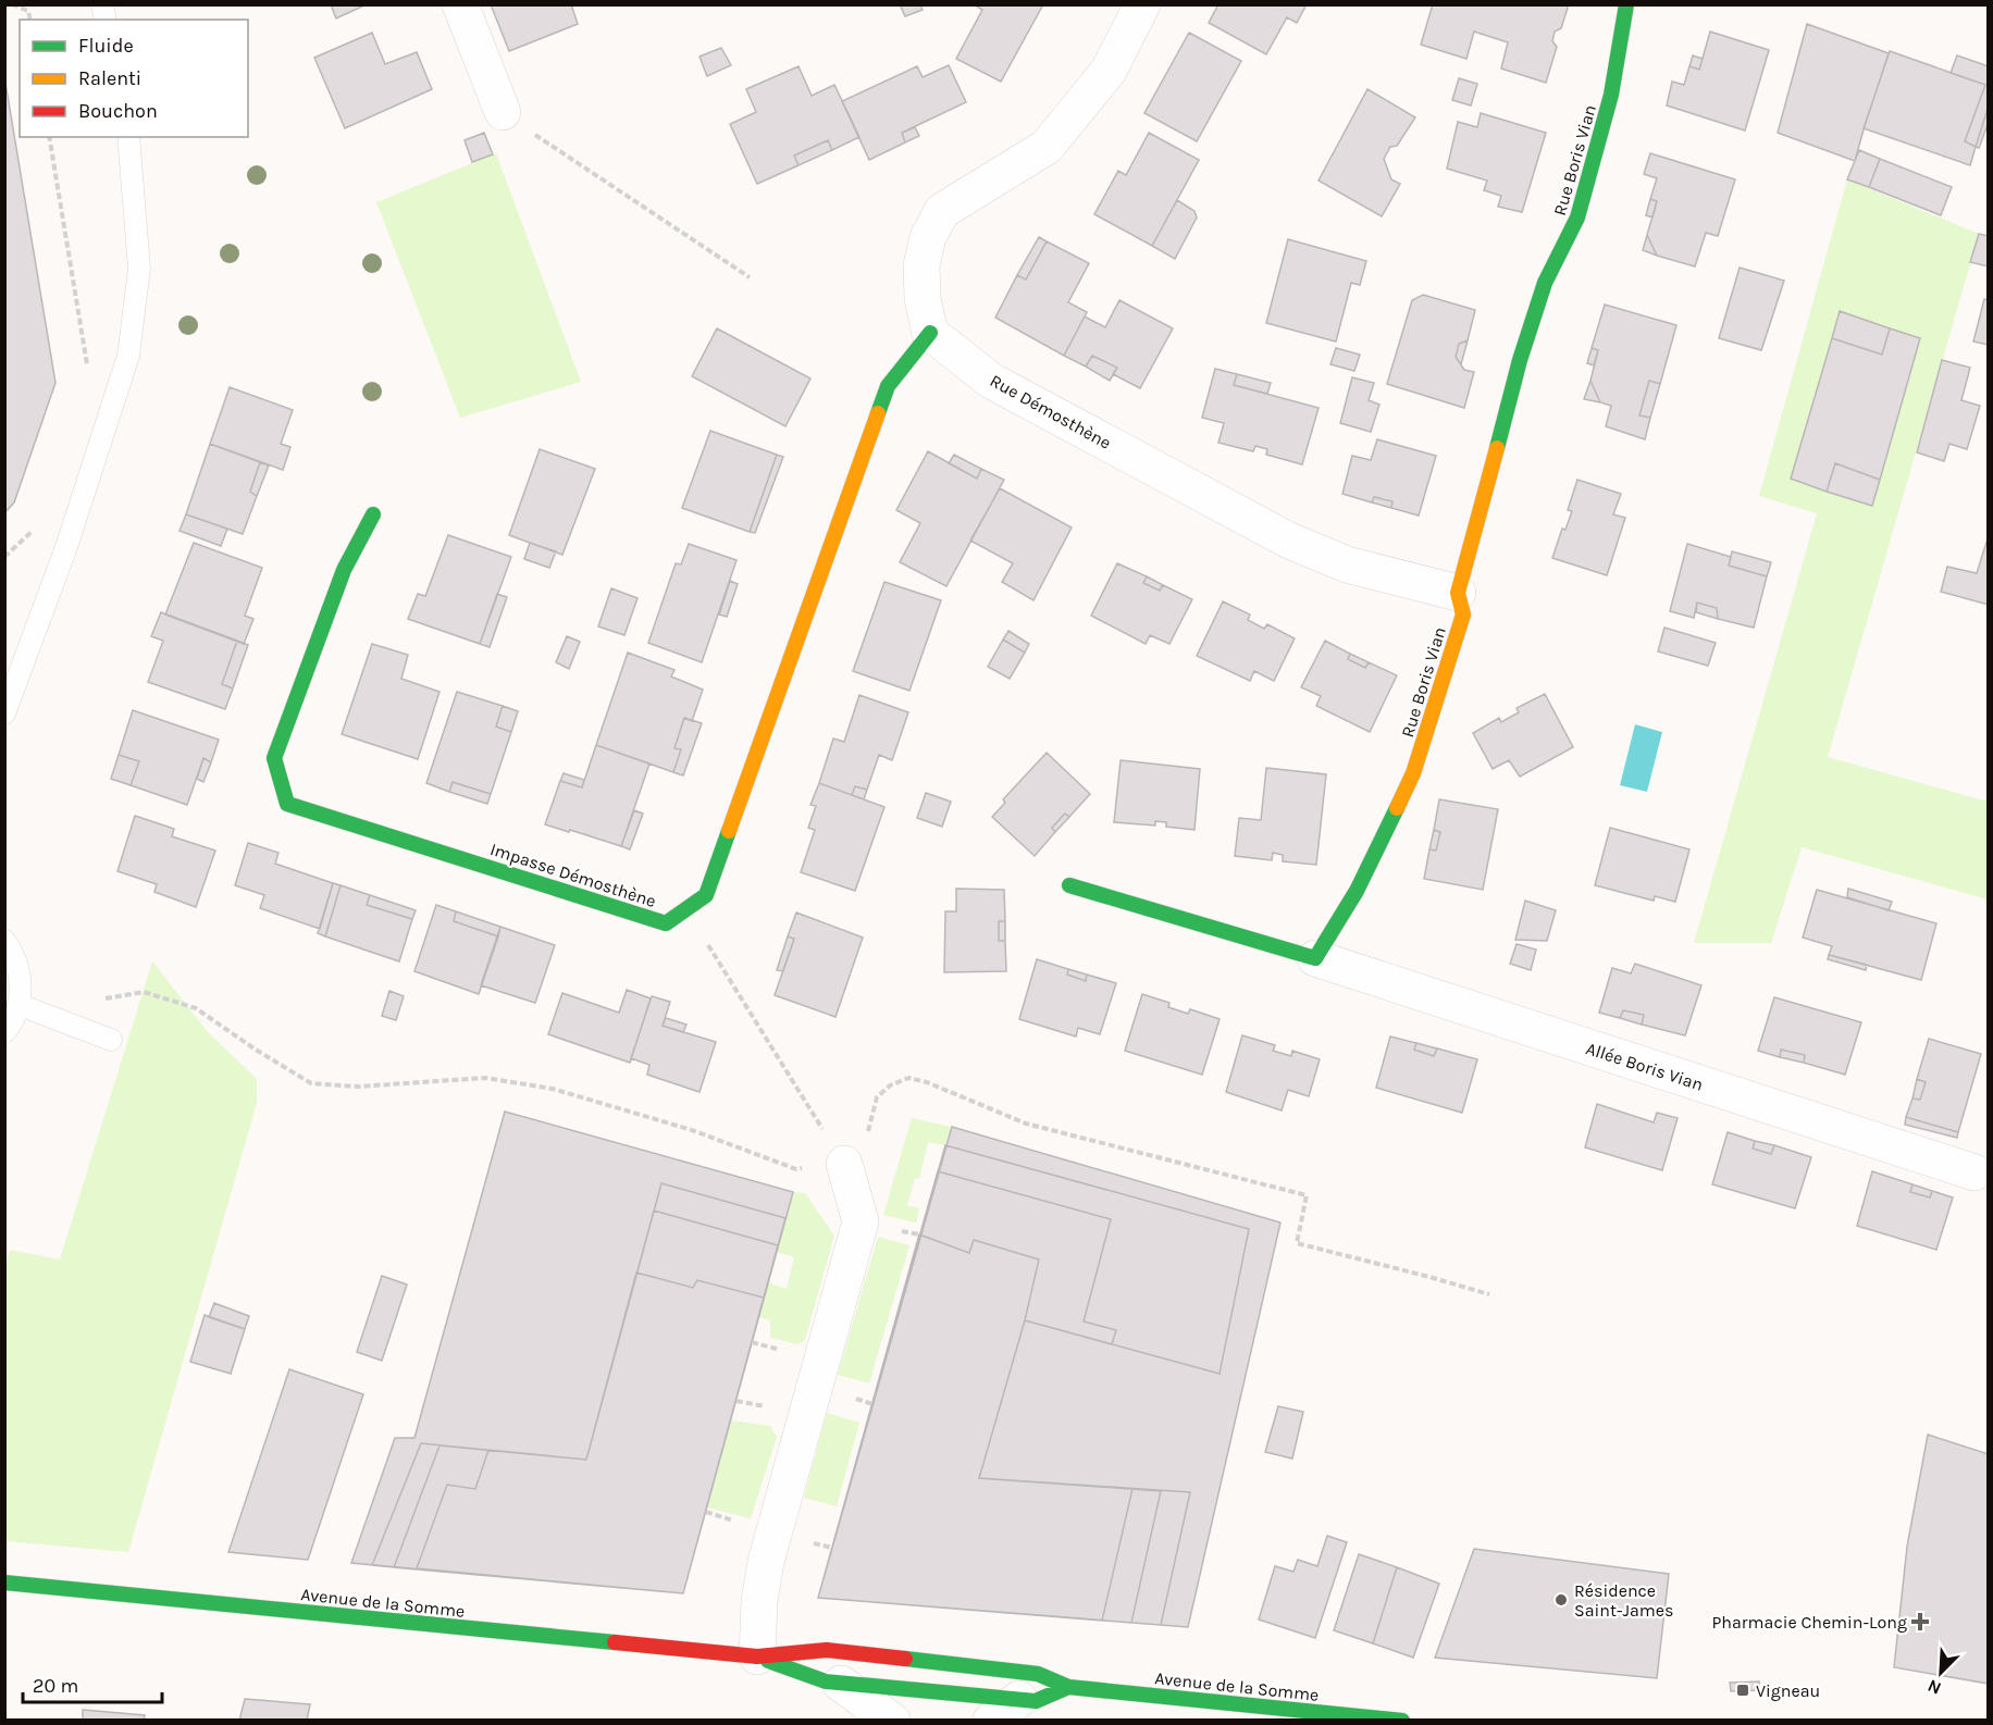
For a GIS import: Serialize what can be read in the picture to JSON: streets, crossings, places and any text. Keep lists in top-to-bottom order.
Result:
{
  "streets": {
    "street": [
      "Rue Boris Vian",
      "Rue Démosthène",
      "Impasse Démosthène",
      "Allée Boris Vian",
      "Avenue de la Somme"
    ]
  },
  "crossings": [
    ["Rue Boris Vian", "Rue Démosthène"],
    ["Rue Boris Vian", "Allée Boris Vian"],
    ["Rue Démosthène", "Impasse Démosthène"]
  ],
  "places": {
    "other": ["Résidence Saint-James"],
    "health": ["Pharmacie Chemin-Long"],
    "transit": ["Vigneau"]
  },
  "legend": ["Fluide", "Ralenti", "Bouchon"],
  "scale_bar": "20 m",
  "north": "bottom left"
}
